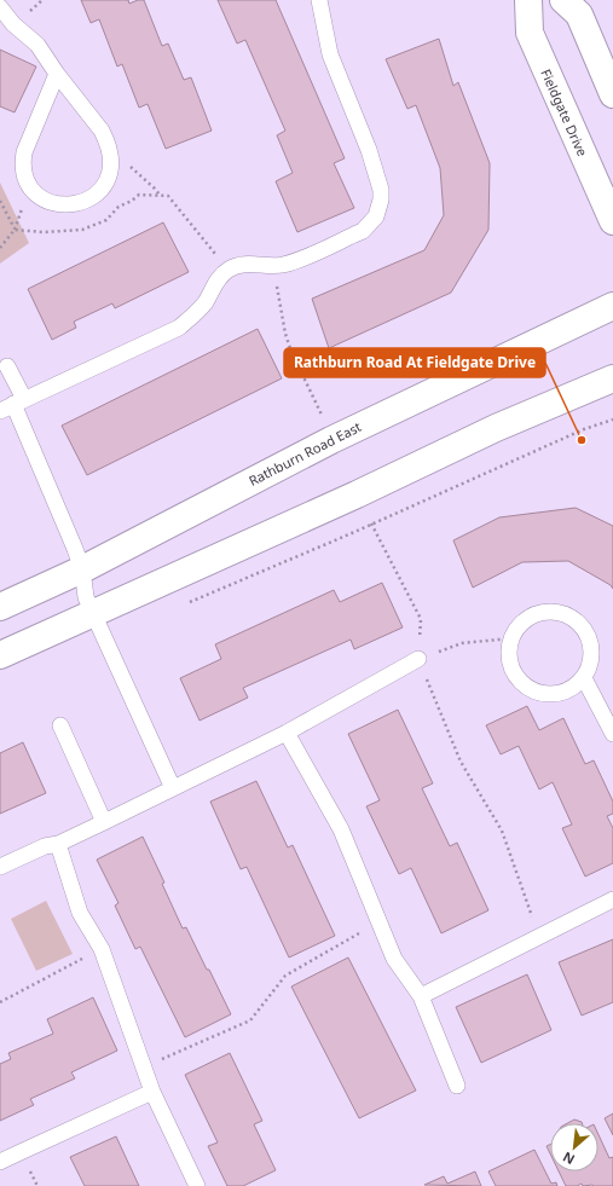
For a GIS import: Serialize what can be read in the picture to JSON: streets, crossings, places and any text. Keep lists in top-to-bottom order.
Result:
{
  "streets": {
    "street": ["Fieldgate Drive", "Rathburn Road East"]
  },
  "places": ["Rathburn Road At Fieldgate Drive"],
  "north": "bottom left"
}
